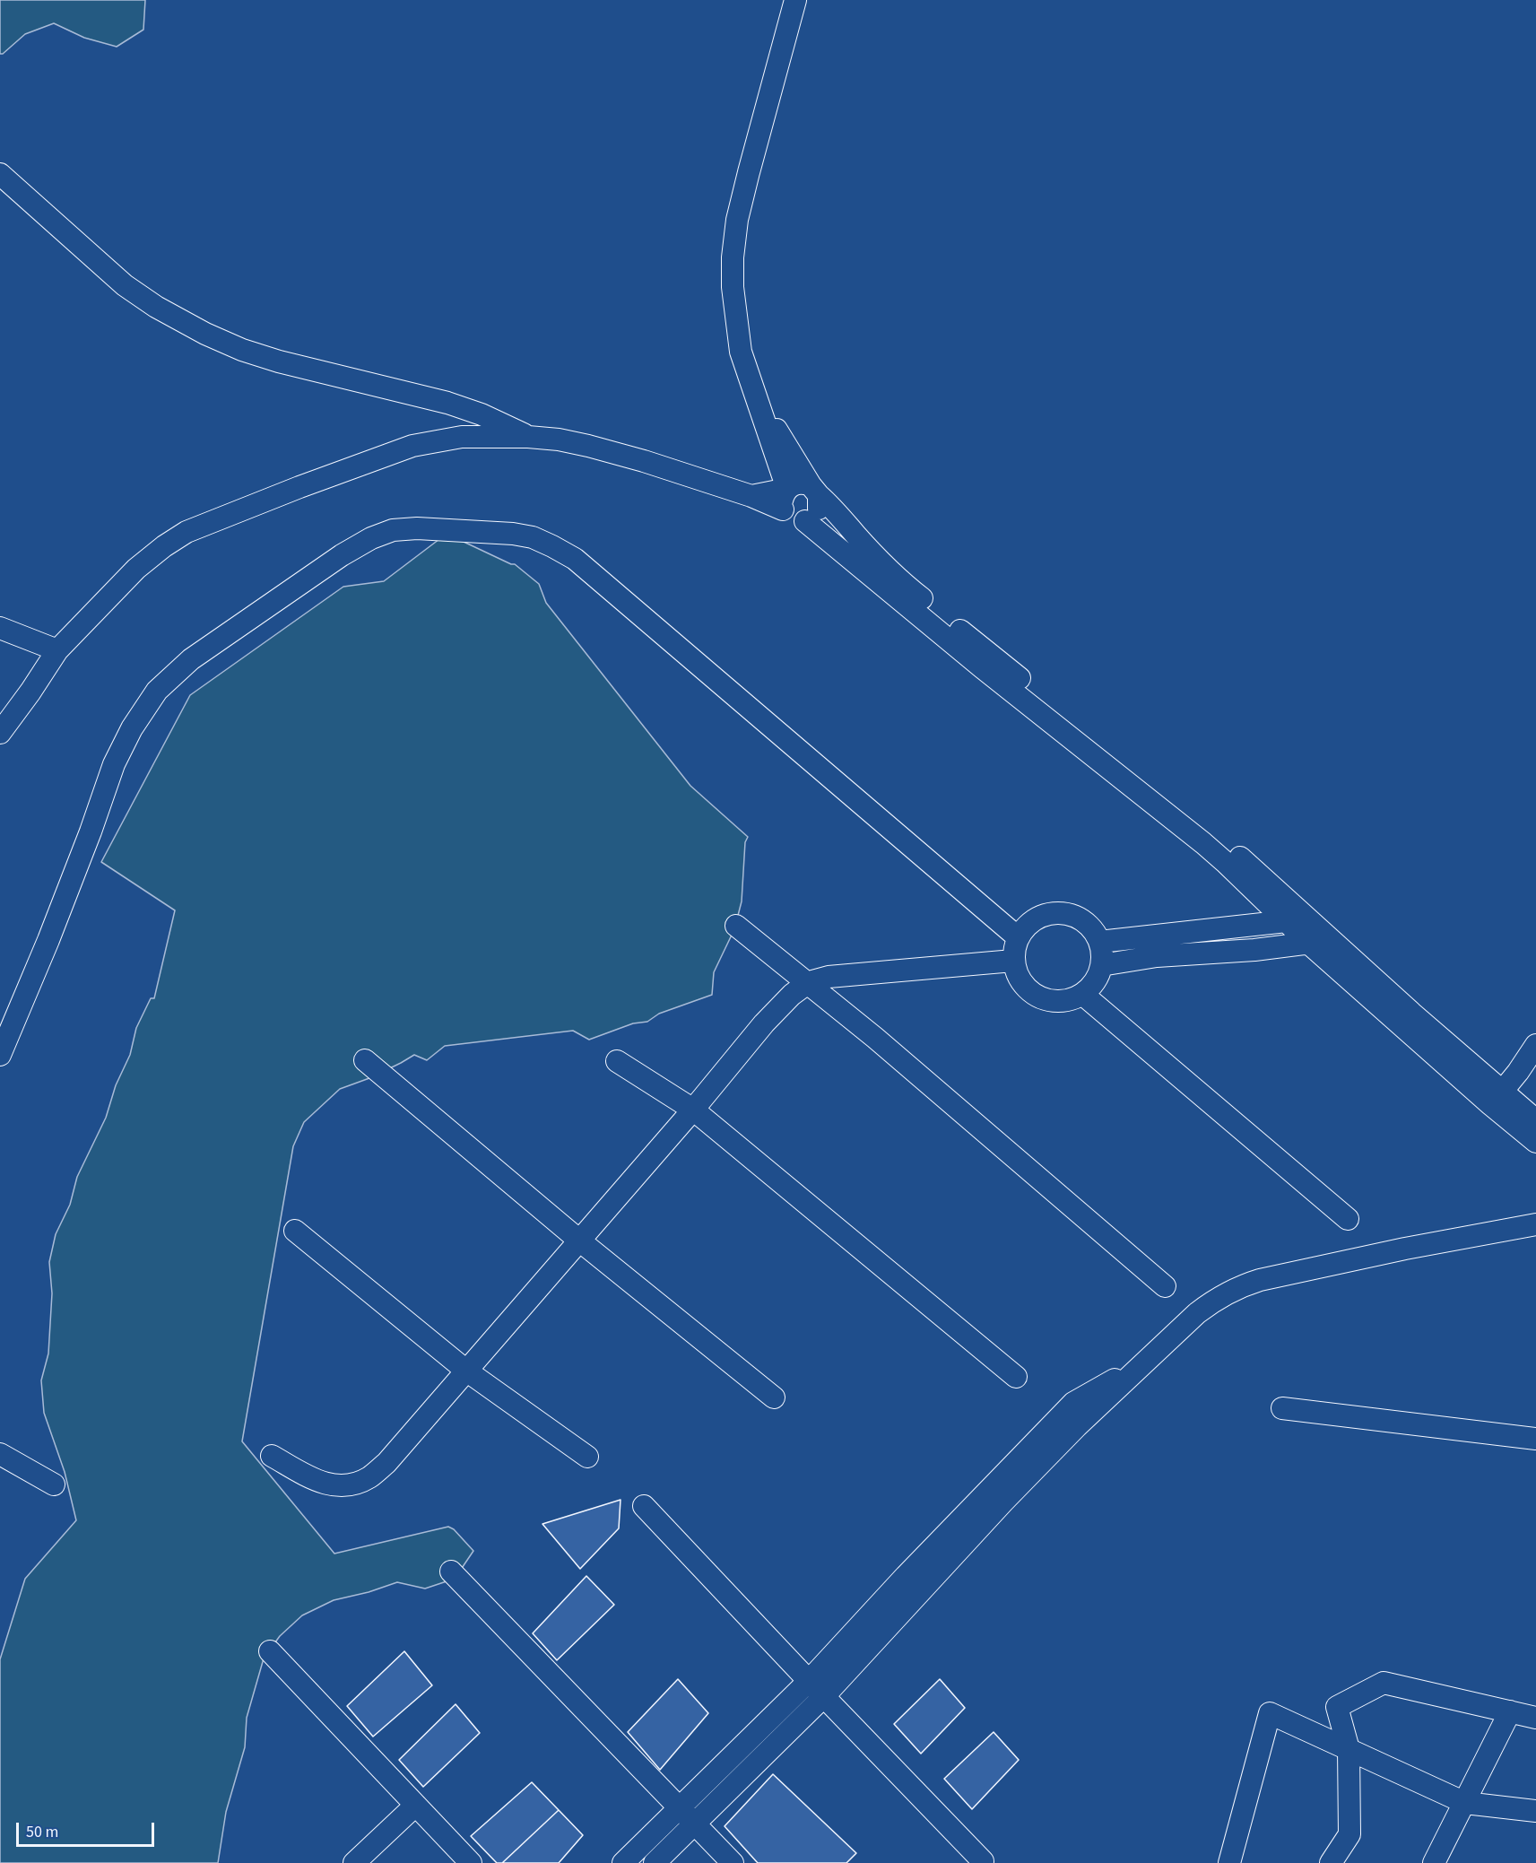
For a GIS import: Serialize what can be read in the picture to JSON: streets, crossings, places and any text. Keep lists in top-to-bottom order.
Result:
{
  "scale_bar": "50 m"
}
